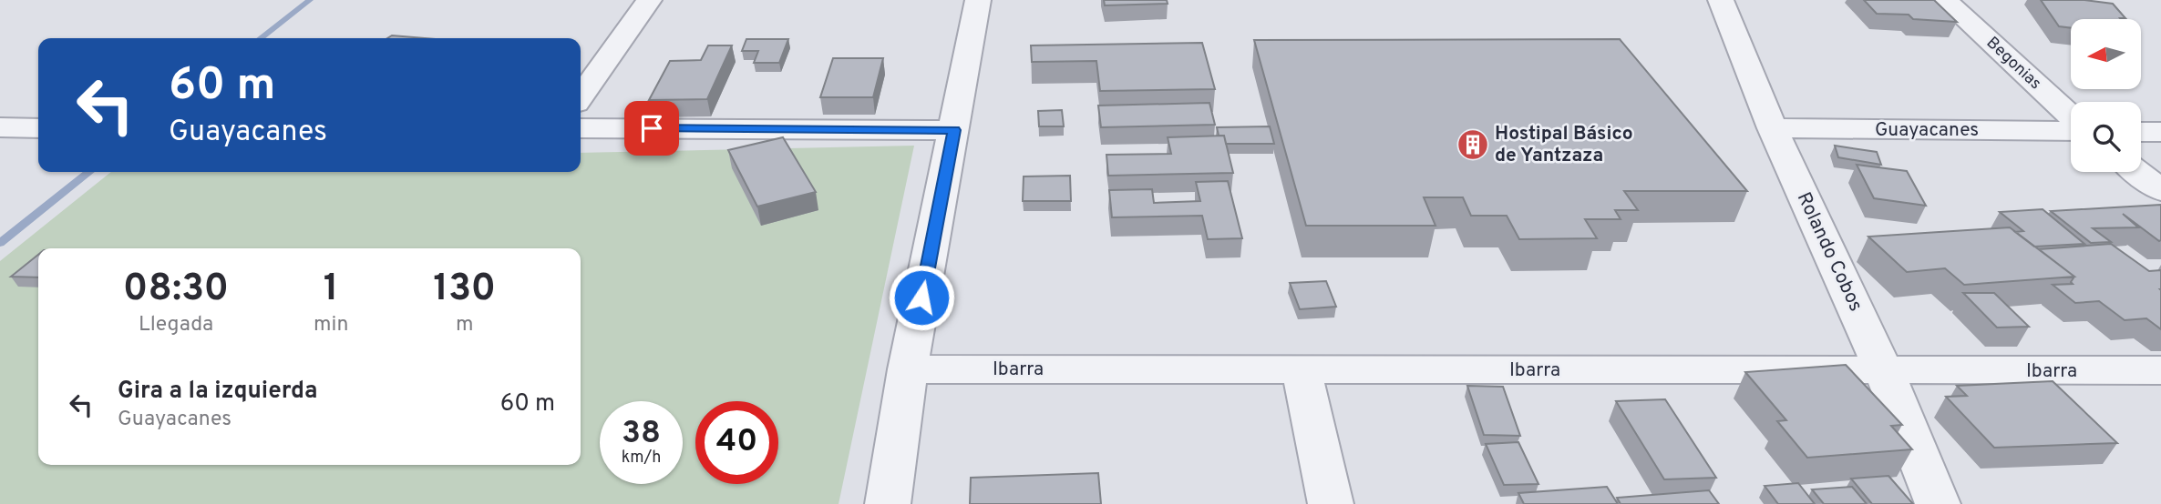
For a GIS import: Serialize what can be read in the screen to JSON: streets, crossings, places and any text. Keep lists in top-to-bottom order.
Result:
{
  "streets": {
    "street": [
      "Begonias",
      "Guayacanes",
      "Rolando Cobos",
      "Ibarra"
    ]
  },
  "crossings": [
    ["Guayacanes", "Rolando Cobos"],
    ["Rolando Cobos", "Ibarra"]
  ],
  "places": {
    "building": ["Hostipal Básico de Yantzaza"]
  },
  "north": "left",
  "page": {
    "turn": ["60 m", "Guayacanes"],
    "eta": [
      "08:30",
      "Llegada",
      "1",
      "min",
      "130",
      "m"
    ],
    "list": [
      {
        "name": "Gira a la izquierda",
        "note": "Guayacanes",
        "value": "60 m"
      }
    ],
    "speed": "38 km/h",
    "limit": "40"
  }
}
